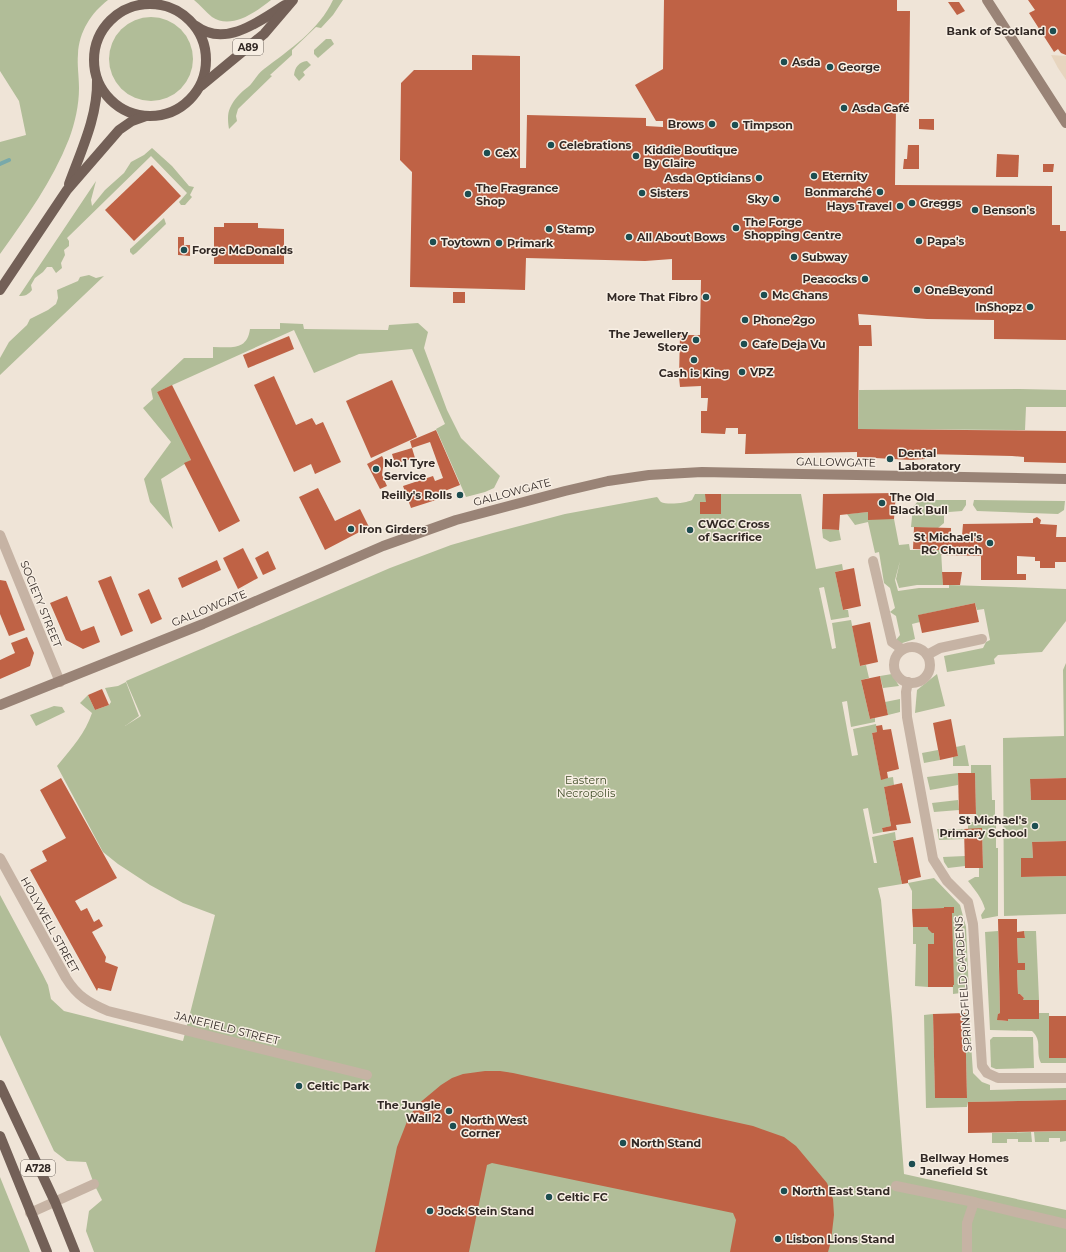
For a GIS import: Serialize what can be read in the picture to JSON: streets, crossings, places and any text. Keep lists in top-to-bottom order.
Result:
{
  "streets": {
    "main road": ["A89", "A728"],
    "street": [
      "GALLOWGATE",
      "SOCIETY STREET",
      "HOLYWELL STREET",
      "SPRINGFIELD GARDENS",
      "JANEFIELD STREET"
    ]
  },
  "crossings": [
    ["GALLOWGATE", "SOCIETY STREET"],
    ["HOLYWELL STREET", "JANEFIELD STREET"]
  ],
  "parks": ["Eastern Necropolis"],
  "places": [
    "Bank of Scotland",
    "Asda",
    "George",
    "Asda Café",
    "Brows",
    "Timpson",
    "Celebrations",
    "CeX",
    "Kiddie Boutique By Claire",
    "Eternity",
    "Asda Opticians",
    "Bonmarché",
    "Sisters",
    "The Fragrance Shop",
    "Sky",
    "Greggs",
    "Hays Travel",
    "Benson's",
    "The Forge Shopping Centre",
    "Stamp",
    "All About Bows",
    "Papa's",
    "Toytown",
    "Primark",
    "Forge McDonalds",
    "Subway",
    "Peacocks",
    "OneBeyond",
    "Mc Chans",
    "More That Fibro",
    "InShopz",
    "Phone 2go",
    "The Jewellery Store",
    "Cafe Deja Vu",
    "Cash is King",
    "VPZ",
    "Dental Laboratory",
    "No.1 Tyre Service",
    "Reilly's Rolls",
    "The Old Black Bull",
    "Iron Girders",
    "CWGC Cross of Sacrifice",
    "St Michael's RC Church",
    "St Michael's Primary School",
    "Celtic Park",
    "The Jungle Wall 2",
    "North West Corner",
    "North Stand",
    "Bellway Homes Janefield St",
    "North East Stand",
    "Celtic FC",
    "Jock Stein Stand",
    "Lisbon Lions Stand"
  ]
}
